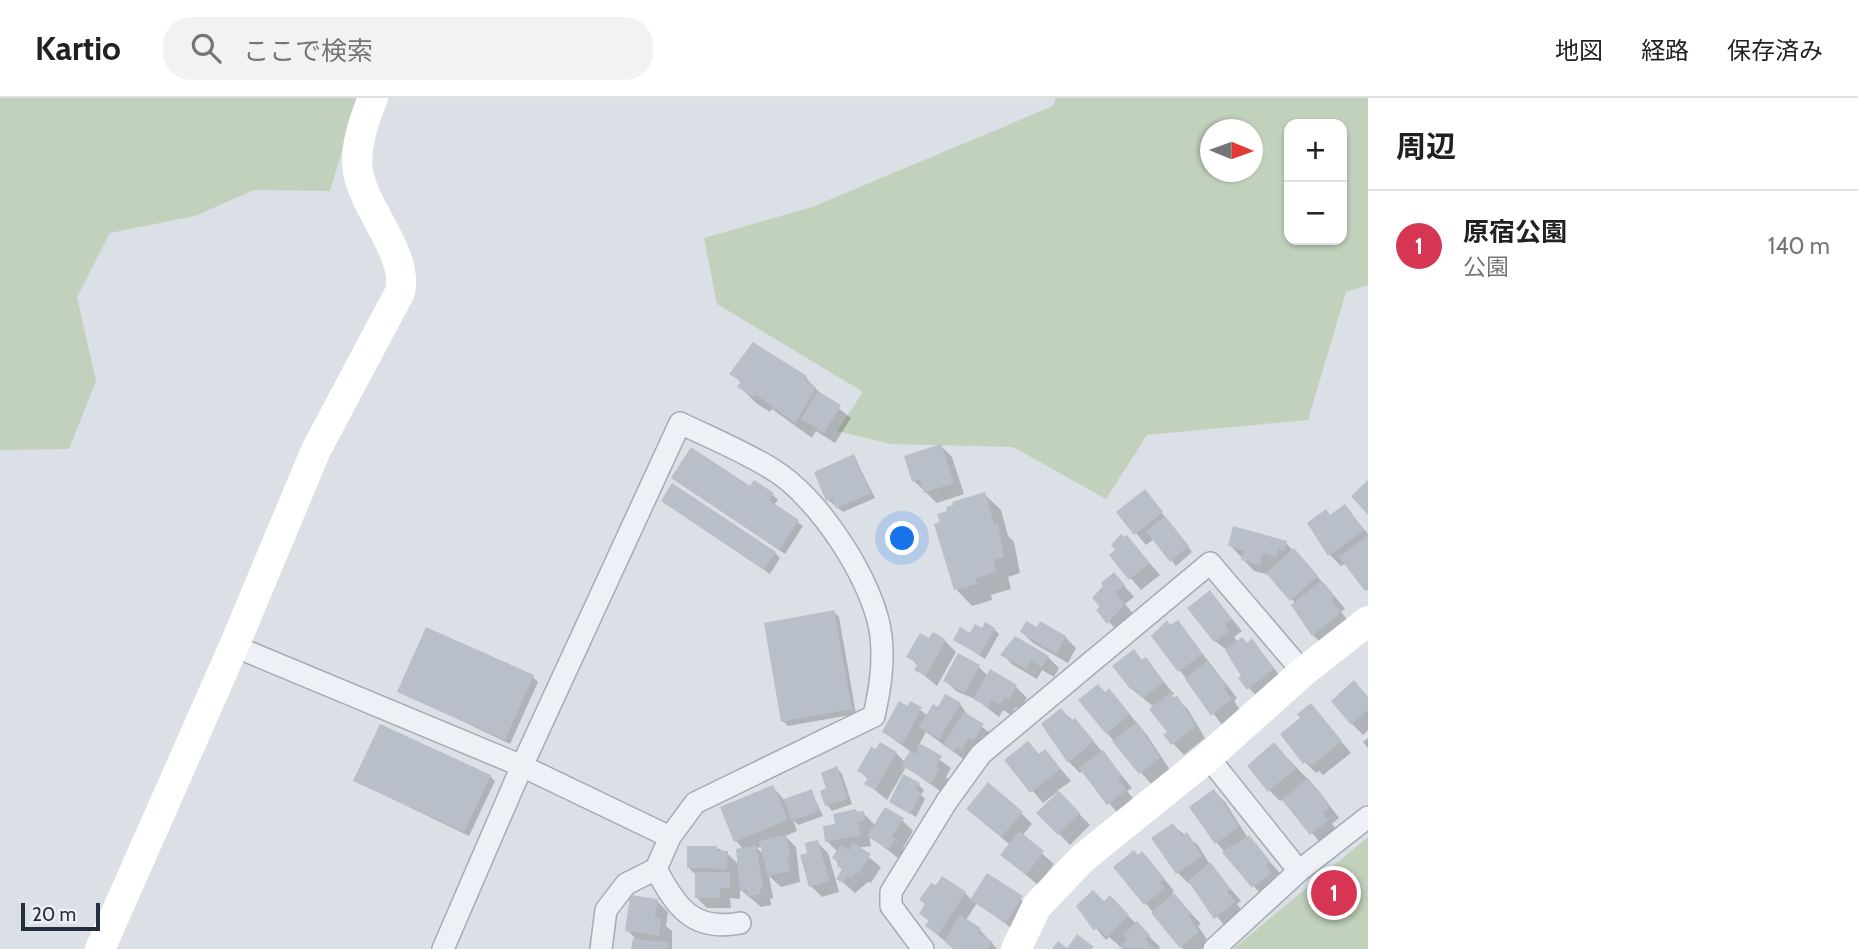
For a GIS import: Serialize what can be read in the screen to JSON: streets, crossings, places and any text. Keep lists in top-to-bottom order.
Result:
{
  "scale_bar": "20 m",
  "north": "right",
  "page": {
    "header": "Kartio",
    "search": "ここで検索",
    "nav": ["地図", "経路", "保存済み"],
    "heading": "周辺",
    "map_buttons": ["+", "−"],
    "list": [
      {
        "mark": "1",
        "name": "原宿公園",
        "note": "公園",
        "value": "140 m"
      }
    ],
    "pins": "1",
    "scale": "20 m"
  }
}
